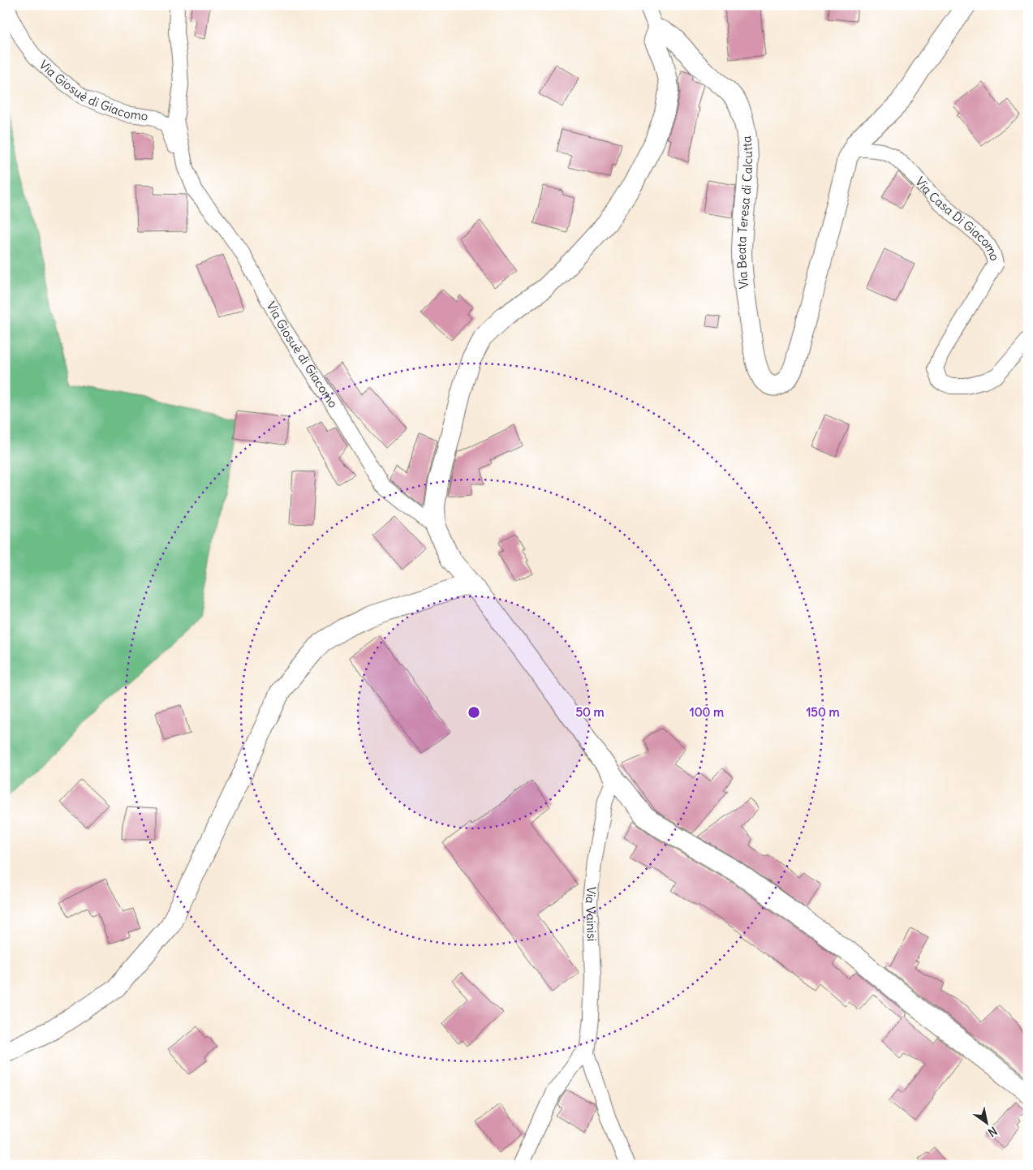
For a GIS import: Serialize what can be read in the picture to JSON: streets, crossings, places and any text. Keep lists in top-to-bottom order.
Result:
{
  "streets": {
    "street": [
      "Via Giosuè di Giacomo",
      "Via Beata Teresa di Calcutta",
      "Via Casa Di Giacomo",
      "Via Vainisi"
    ]
  },
  "crossings": [
    ["Via Beata Teresa di Calcutta", "Via Casa Di Giacomo"]
  ],
  "north": "bottom right",
  "rings": ["50 m", "100 m", "150 m"]
}
